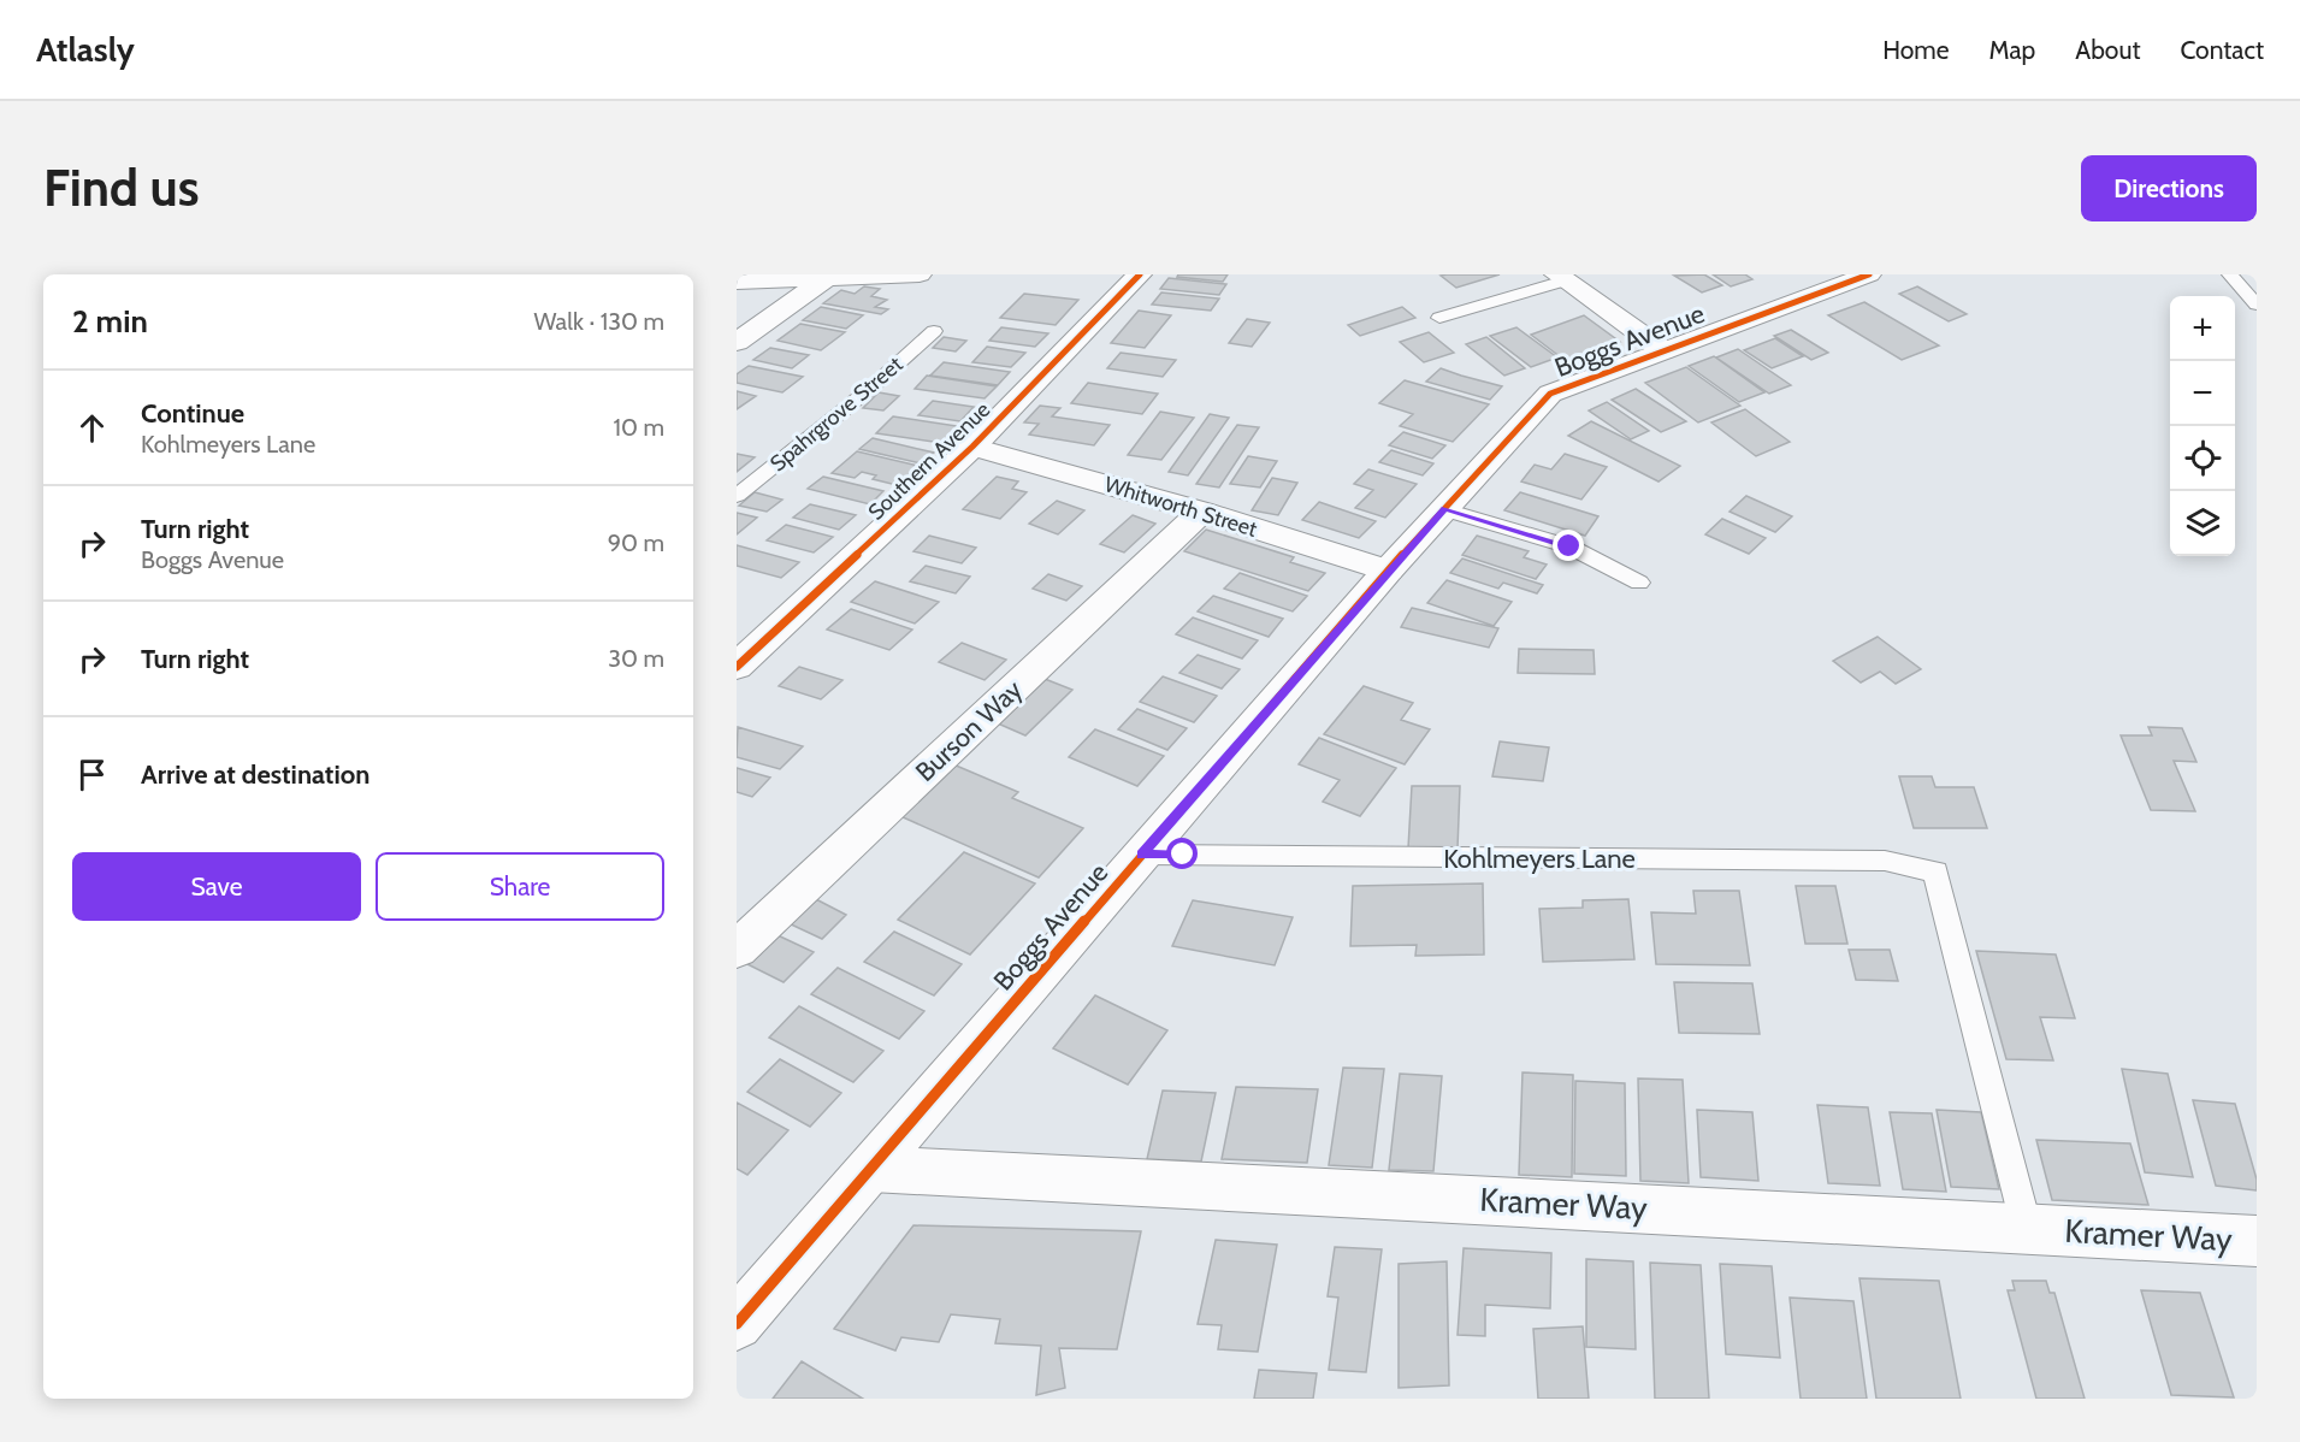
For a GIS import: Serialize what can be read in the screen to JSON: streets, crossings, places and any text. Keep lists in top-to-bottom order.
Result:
{
  "streets": {
    "street": [
      "Boggs Avenue",
      "Southern Avenue",
      "Whitworth Street",
      "Burson Way",
      "Kramer Way"
    ],
    "lane": ["Spahrgrove Street", "Kohlmeyers Lane"]
  },
  "crossings": [
    ["Boggs Avenue", "Whitworth Street"],
    ["Boggs Avenue", "Kohlmeyers Lane"],
    ["Boggs Avenue", "Kramer Way"],
    ["Southern Avenue", "Whitworth Street"],
    ["Whitworth Street", "Burson Way"],
    ["Kohlmeyers Lane", "Kramer Way"]
  ],
  "page": {
    "header": "Atlasly",
    "nav": [
      "Home",
      "Map",
      "About",
      "Contact"
    ],
    "buttons": [
      "Directions",
      ["Save", "Share"]
    ],
    "title": "Find us",
    "heading": ["2 min", "Walk · 130 m"],
    "map_buttons": ["+", "−"],
    "list": [
      ["Continue", "Kohlmeyers Lane", "10 m"],
      ["Turn right", "Boggs Avenue", "90 m"],
      ["Turn right", "30 m"],
      "Arrive at destination"
    ]
  }
}
